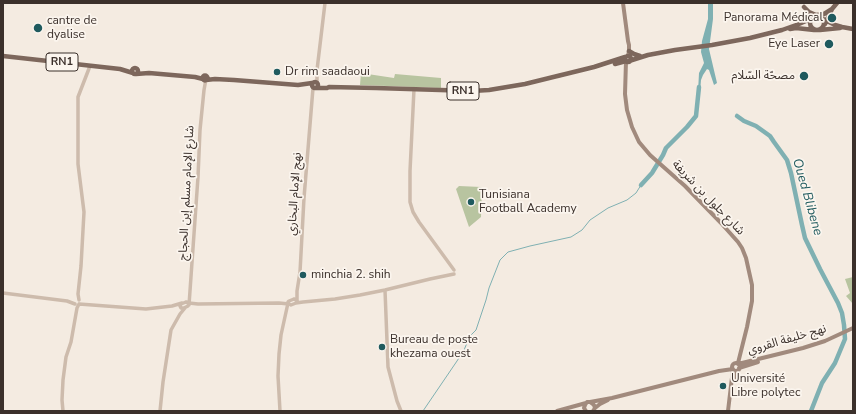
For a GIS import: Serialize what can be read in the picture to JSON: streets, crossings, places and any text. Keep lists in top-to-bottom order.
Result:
{
  "streets": {
    "main road": ["RN1", "شارع جلول بن شريفة", "نهج خليفة القروي"],
    "street": ["شارع اﻹمام مسلم إبن الحجاج", "نهج الإمام البخاري"]
  },
  "crossings": [
    ["RN1", "شارع اﻹمام مسلم إبن الحجاج"],
    ["RN1", "نهج الإمام البخاري"],
    ["RN1", "شارع جلول بن شريفة"],
    ["شارع جلول بن شريفة", "نهج خليفة القروي"]
  ],
  "water": ["Oued Blibene"],
  "places": [
    "Panorama Médical",
    "cantre de dyalise",
    "Eye Laser",
    "Dr rim saadaoui",
    "مصحّة السّلام",
    "Tunisiana Football Academy",
    "minchia 2. shih",
    "Bureau de poste khezama ouest",
    "Université Libre polytec"
  ]
}
